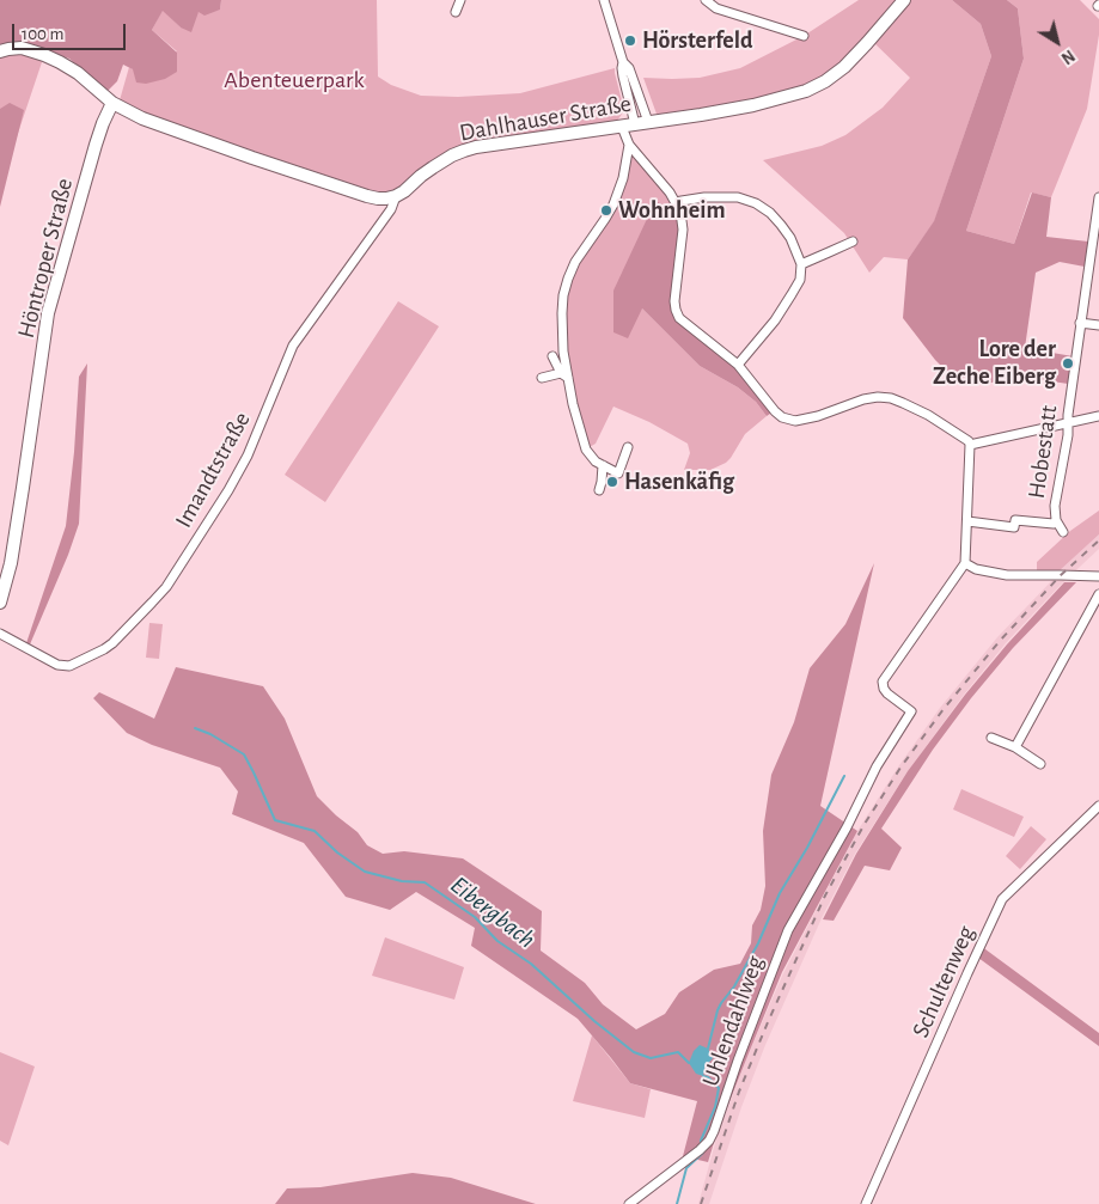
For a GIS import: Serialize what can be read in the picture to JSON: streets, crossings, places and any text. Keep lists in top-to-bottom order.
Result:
{
  "streets": {
    "street": [
      "Dahlhauser Straße",
      "Höntroper Straße",
      "Hobestatt",
      "Imandtstraße",
      "Schultenweg",
      "Uhlendahlweg"
    ]
  },
  "crossings": [
    ["Dahlhauser Straße", "Imandtstraße"]
  ],
  "water": ["Eibergbach"],
  "parks": ["Abenteuerpark"],
  "places": [
    "Hörsterfeld",
    "Wohnheim",
    "Lore der Zeche Eiberg",
    "Hasenkäfig"
  ],
  "scale_bar": "100 m",
  "north": "bottom right"
}
